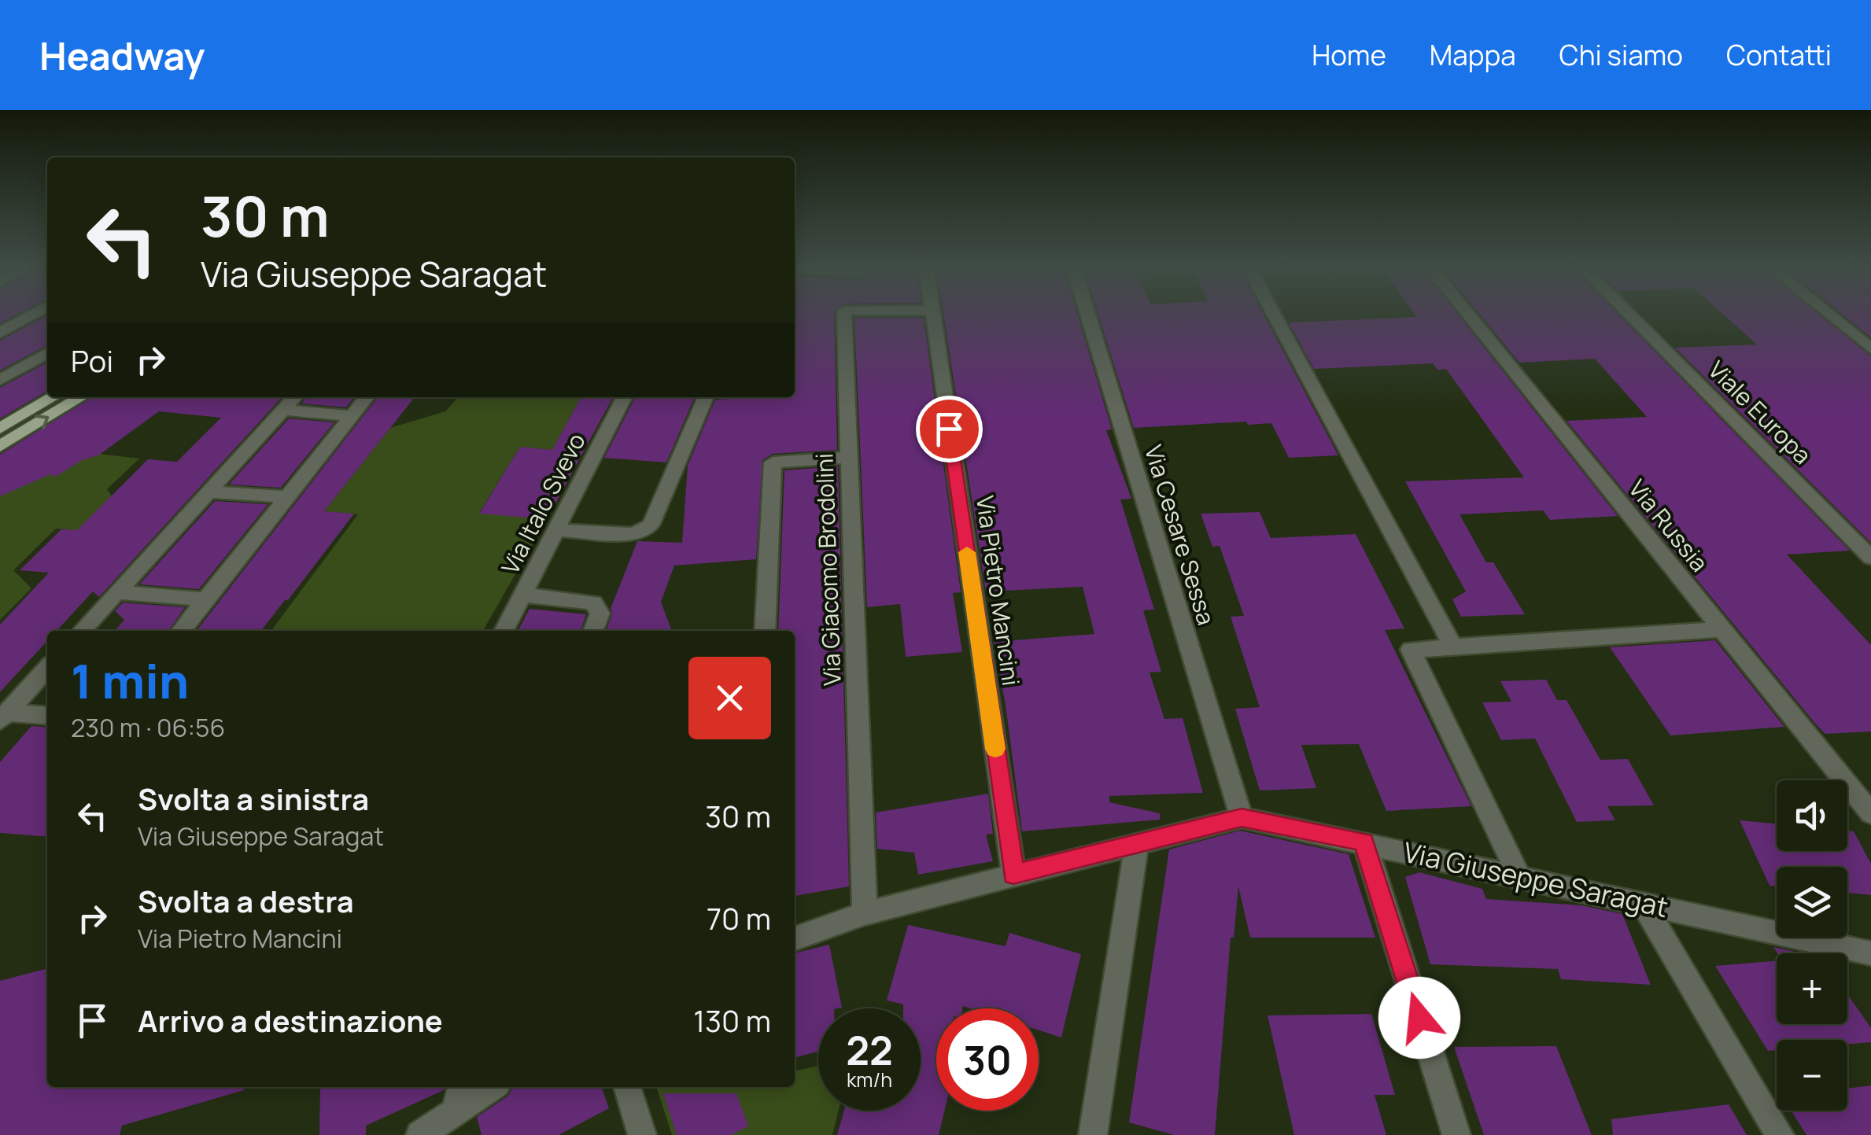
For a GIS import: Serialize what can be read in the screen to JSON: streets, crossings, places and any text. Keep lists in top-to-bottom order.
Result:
{
  "streets": {
    "street": [
      "Viale Europa",
      "Via Italo Svevo",
      "Via Russia",
      "Via Cesare Sessa",
      "Via Giacomo Brodolini",
      "Via Pietro Mancini",
      "Via Giuseppe Saragat"
    ]
  },
  "crossings": [
    ["Via Cesare Sessa", "Via Giuseppe Saragat"],
    ["Via Giacomo Brodolini", "Via Giuseppe Saragat"],
    ["Via Pietro Mancini", "Via Giuseppe Saragat"]
  ],
  "page": {
    "header": "Headway",
    "nav": [
      "Home",
      "Mappa",
      "Chi siamo",
      "Contatti"
    ],
    "turn": ["30 m", "Via Giuseppe Saragat"],
    "then": "Poi",
    "heading": ["1 min", "230 m · 06:56"],
    "list": [
      {
        "name": "Svolta a sinistra",
        "note": "Via Giuseppe Saragat",
        "value": "30 m"
      },
      {
        "name": "Svolta a destra",
        "note": "Via Pietro Mancini",
        "value": "70 m"
      },
      {
        "name": "Arrivo a destinazione",
        "value": "130 m"
      }
    ],
    "map_buttons": ["+", "−"],
    "speed": "22 km/h",
    "limit": "30"
  }
}
